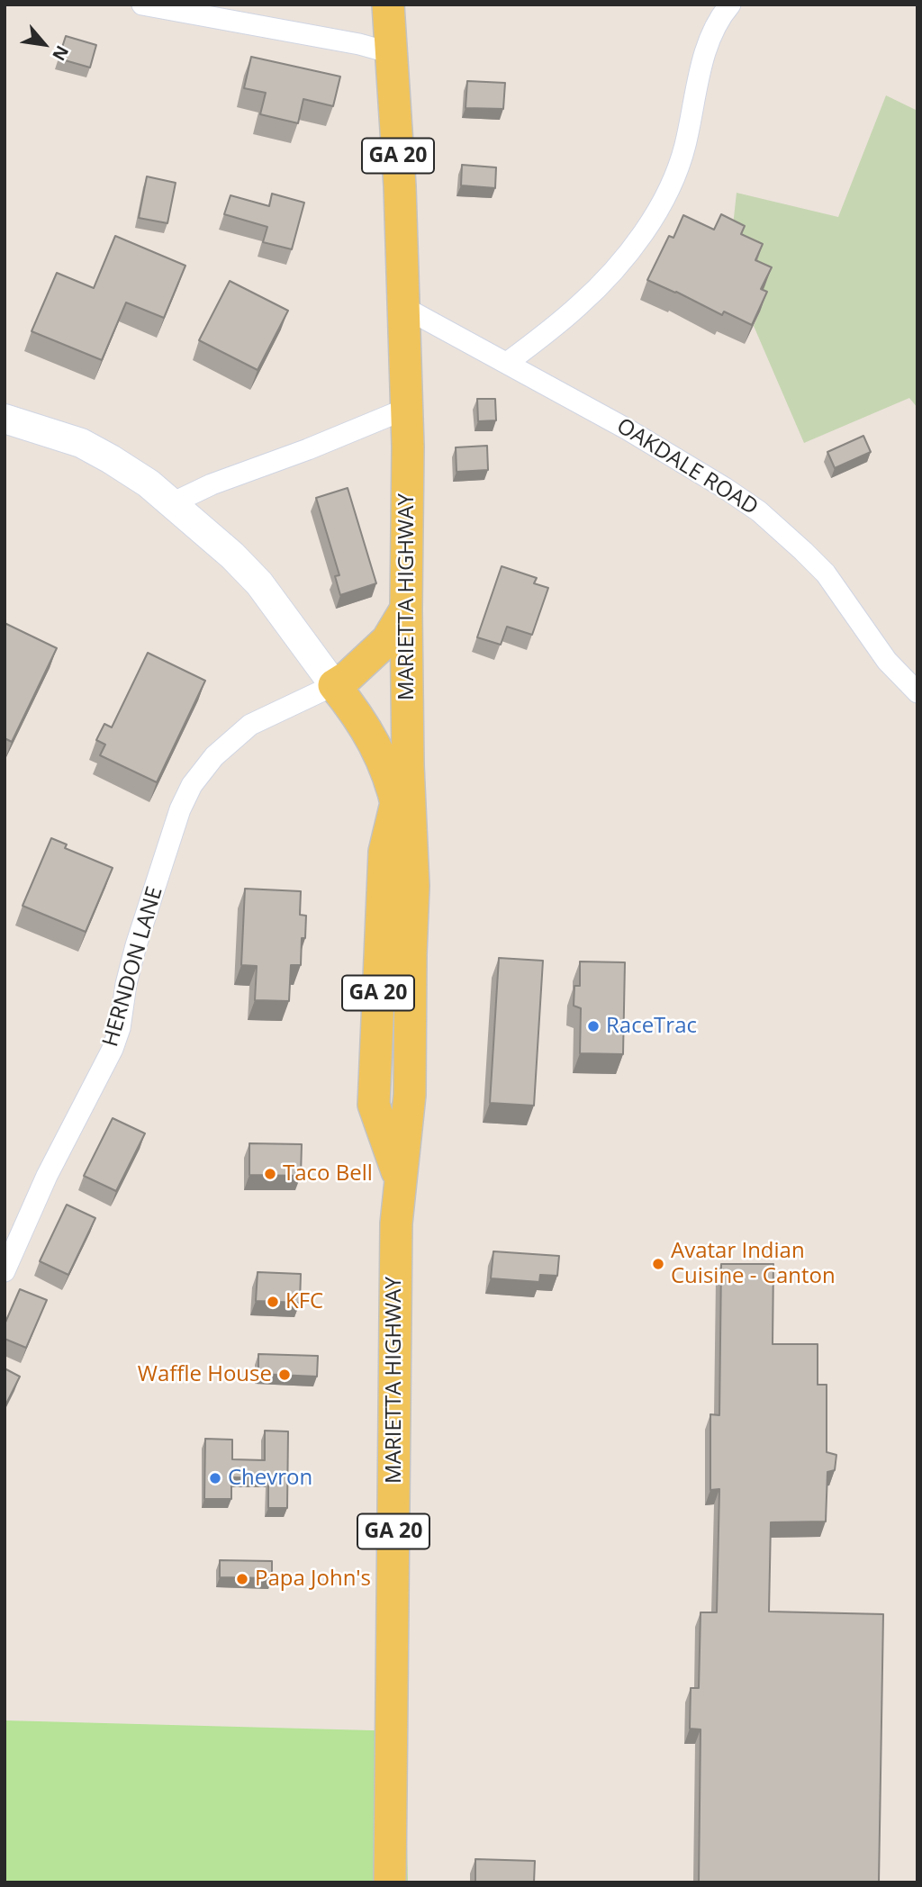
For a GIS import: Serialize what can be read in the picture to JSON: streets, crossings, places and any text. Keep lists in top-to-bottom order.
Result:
{
  "streets": {
    "main road": ["GA 20", "MARIETTA HIGHWAY"],
    "street": ["OAKDALE ROAD", "HERNDON LANE"]
  },
  "crossings": [
    ["GA 20", "OAKDALE ROAD"],
    ["GA 20", "MARIETTA HIGHWAY"],
    ["OAKDALE ROAD", "MARIETTA HIGHWAY"],
    ["MARIETTA HIGHWAY", "HERNDON LANE"]
  ],
  "places": [
    "RaceTrac",
    "Taco Bell",
    "Avatar Indian Cuisine - Canton",
    "KFC",
    "Waffle House",
    "Chevron",
    "Papa John's"
  ],
  "north": "bottom right"
}
